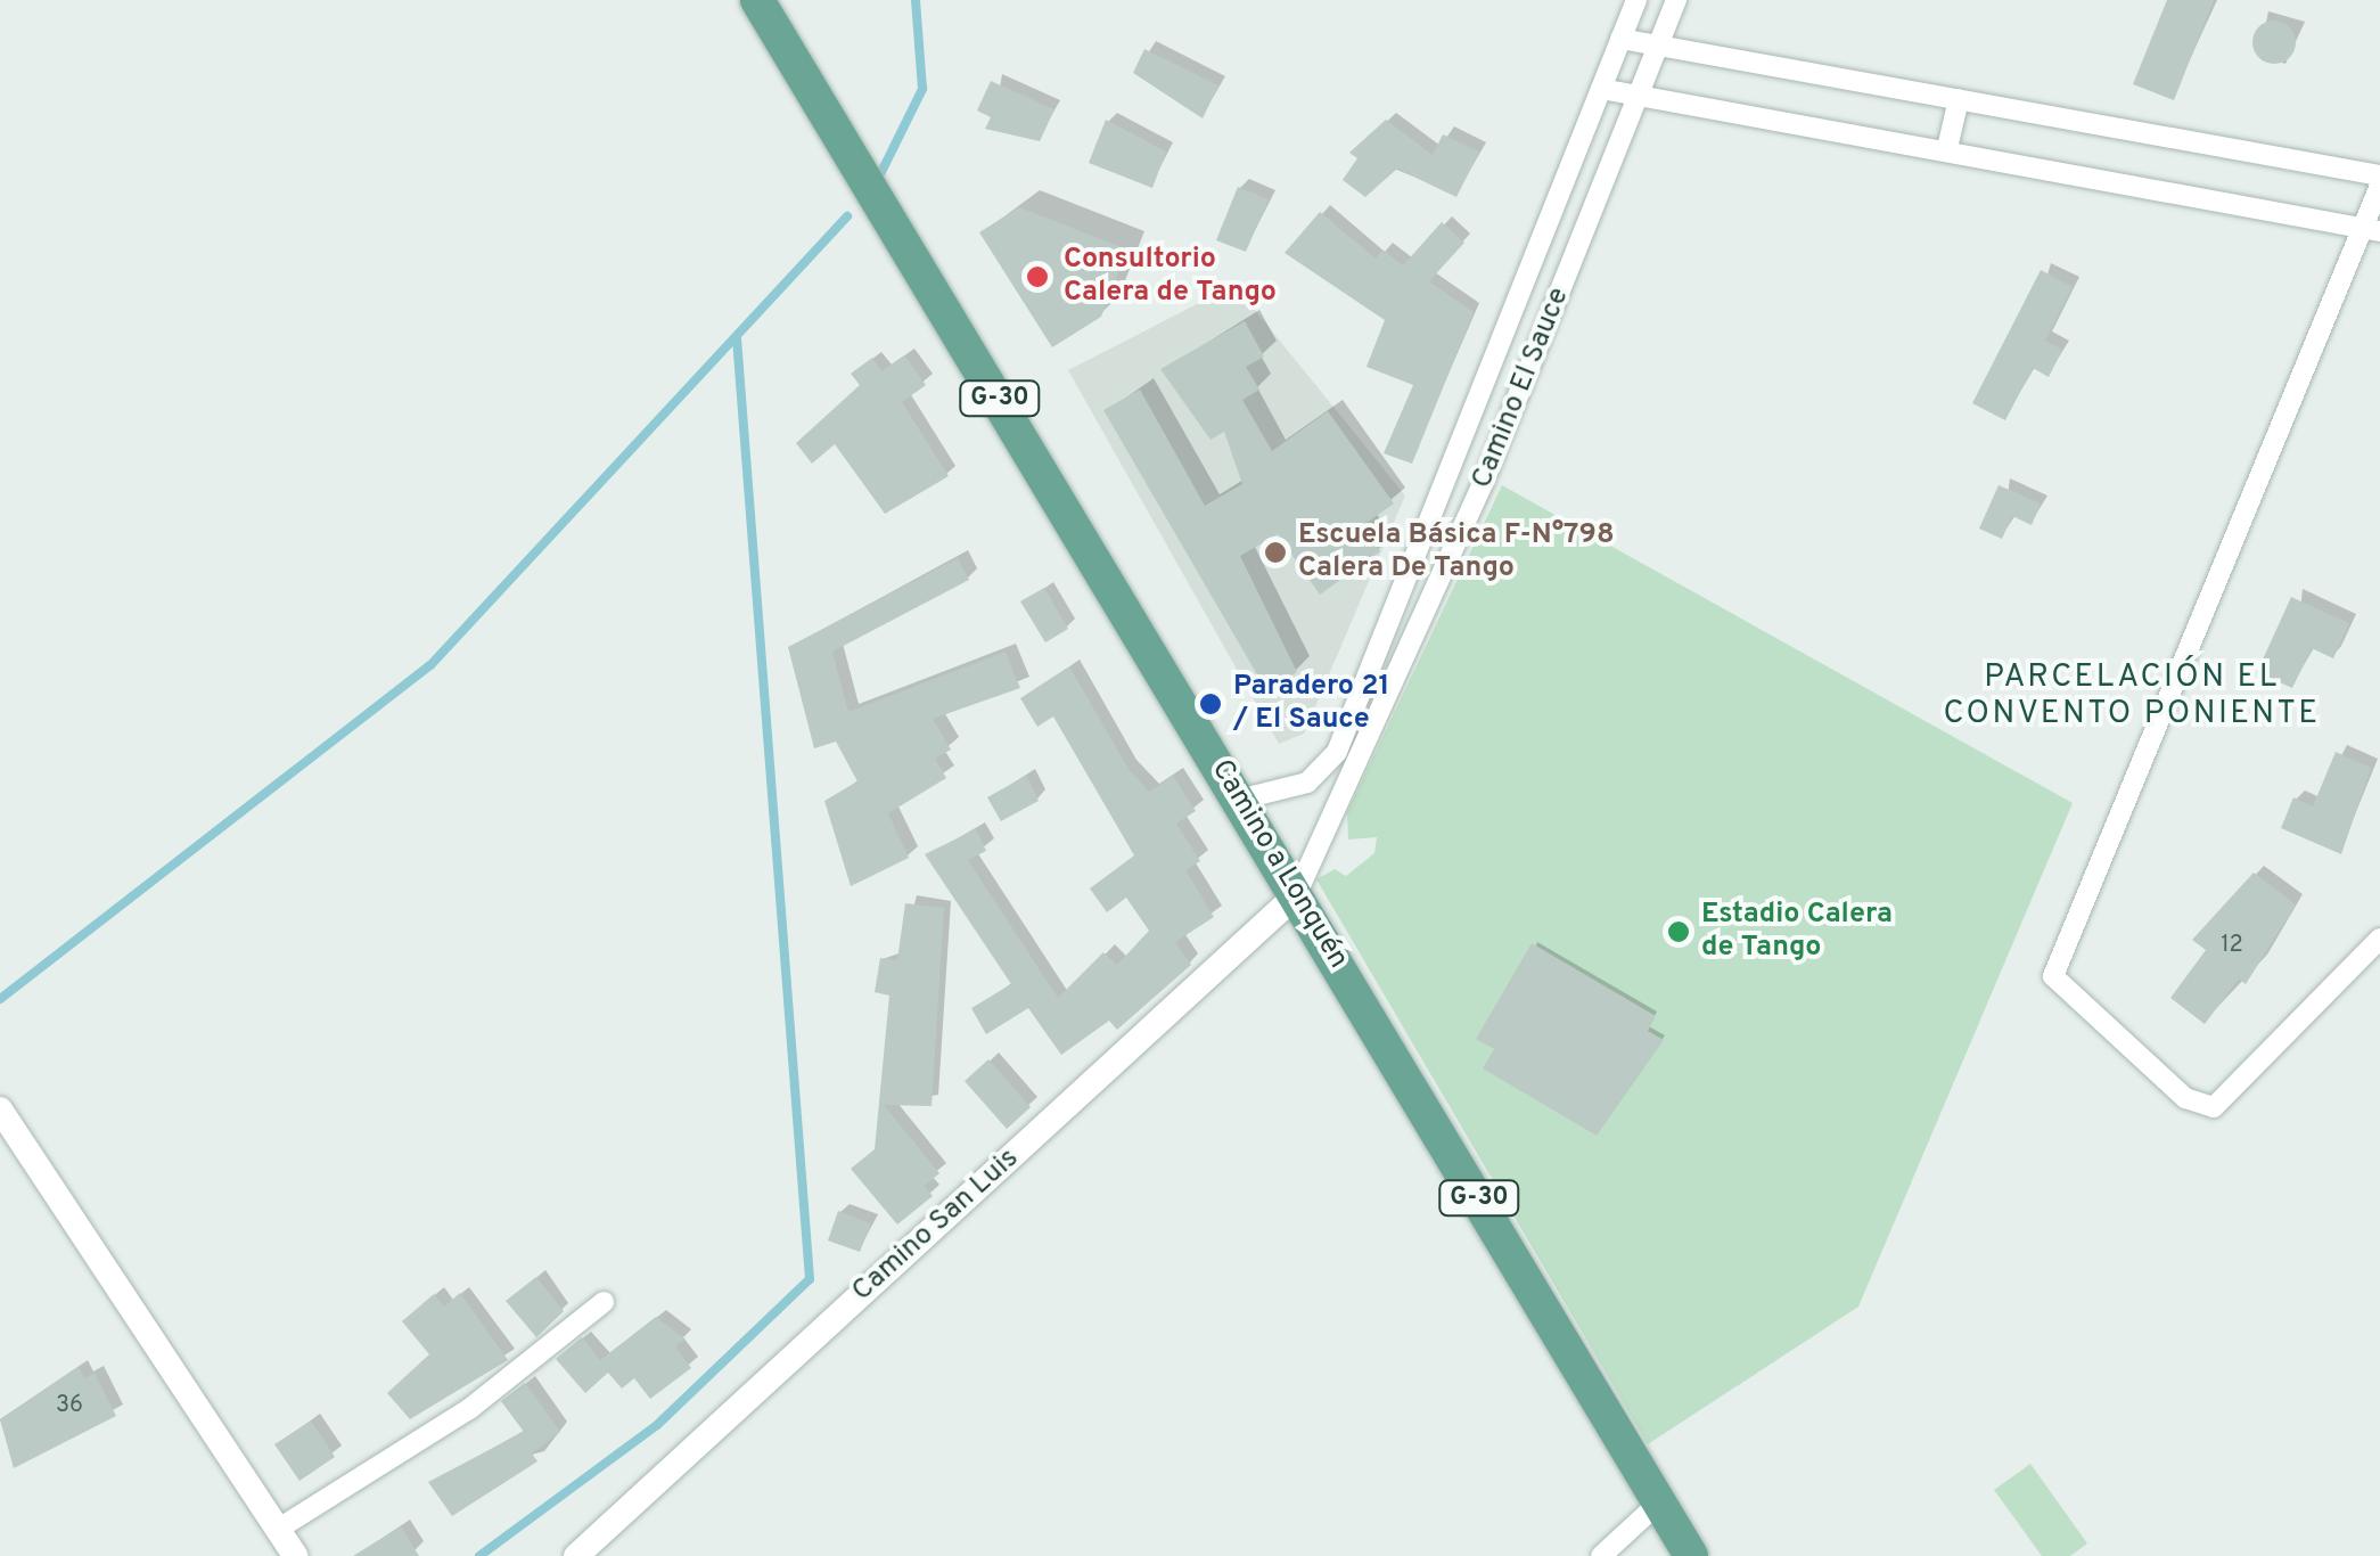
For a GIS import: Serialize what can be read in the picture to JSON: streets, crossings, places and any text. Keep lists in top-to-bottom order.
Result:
{
  "streets": {
    "main road": ["G-30", "Camino a Lonquén"],
    "street": ["Camino El Sauce", "Camino San Luis"]
  },
  "crossings": [
    ["Camino El Sauce", "Camino a Lonquén"],
    ["Camino El Sauce", "Camino San Luis"],
    ["Camino a Lonquén", "Camino San Luis"]
  ],
  "districts": ["PARCELACIÓN EL CONVENTO PONIENTE"],
  "places": [
    "Consultorio Calera de Tango",
    "Escuela Básica F-N°798 Calera De Tango",
    "Paradero 21 / El Sauce",
    "Estadio Calera de Tango"
  ],
  "house_numbers": ["12", "36"]
}
